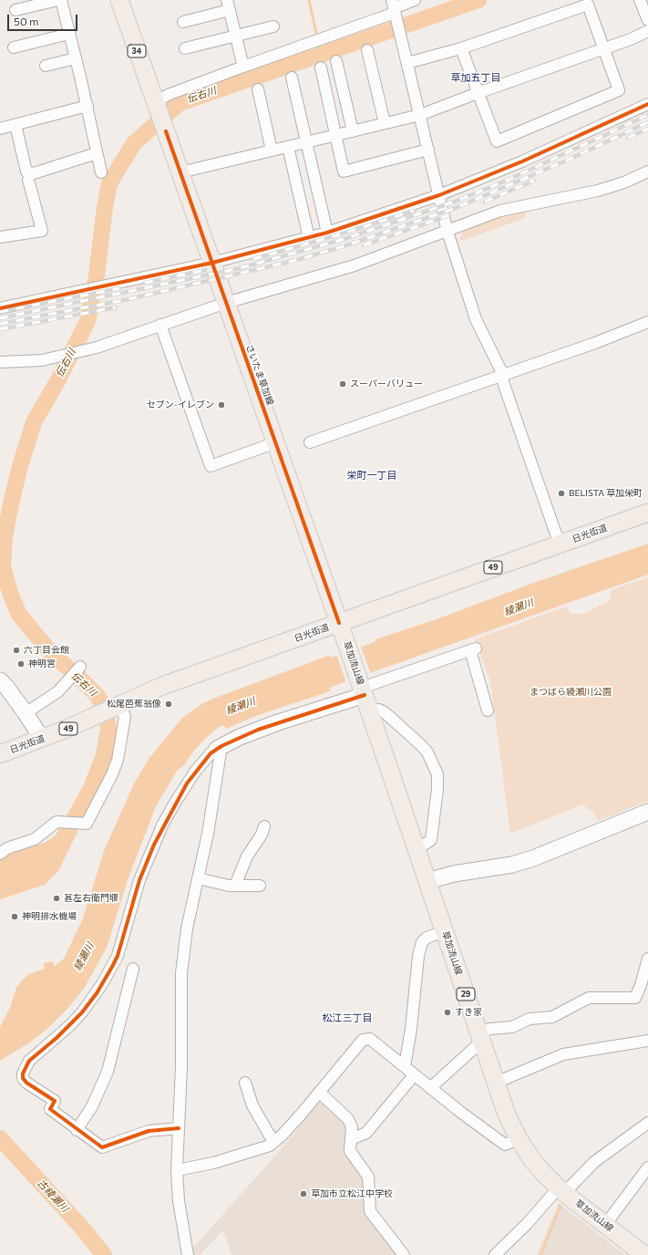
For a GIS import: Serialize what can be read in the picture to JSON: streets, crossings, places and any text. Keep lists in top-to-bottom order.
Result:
{
  "streets": {
    "main road": [
      "34",
      "さいたま草加線",
      "日光街道",
      "49",
      "草加流山線",
      "29"
    ]
  },
  "crossings": [
    ["さいたま草加線", "日光街道"],
    ["さいたま草加線", "草加流山線"],
    ["日光街道", "草加流山線"]
  ],
  "districts": ["草加五丁目", "栄町一丁目", "松江三丁目"],
  "water": ["伝右川", "綾瀬川", "古綾瀬川"],
  "parks": ["まつばら綾瀬川公園"],
  "places": [
    "スーパーバリュー",
    "セブン-イレブン",
    "BELISTA 草加栄町",
    "六丁目会館",
    "神明宮",
    "松尾芭蕉翁像",
    "甚左右衛門堰",
    "神明排水機場",
    "すき家",
    "草加市立松江中学校"
  ],
  "scale_bar": "50 m"
}
